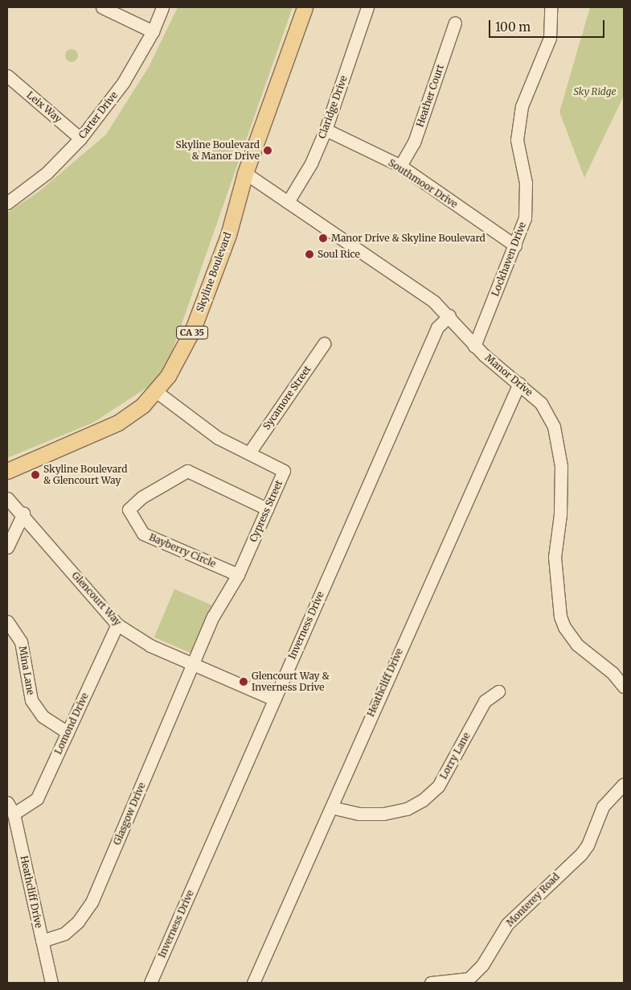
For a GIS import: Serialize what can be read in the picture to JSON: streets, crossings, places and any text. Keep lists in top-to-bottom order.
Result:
{
  "streets": {
    "main road": ["Skyline Boulevard", "CA 35"],
    "street": [
      "Heather Court",
      "Leix Way",
      "Claridge Drive",
      "Carter Drive",
      "Southmoor Drive",
      "Lockhaven Drive",
      "Manor Drive",
      "Sycamore Street",
      "Cypress Street",
      "Bayberry Circle",
      "Glencourt Way",
      "Inverness Drive",
      "Mina Lane",
      "Heathcliff Drive",
      "Lomond Drive",
      "Lorry Lane",
      "Glasgow Drive",
      "Monterey Road"
    ]
  },
  "crossings": [
    ["Heather Court", "Southmoor Drive"],
    ["Leix Way", "Carter Drive"],
    ["Claridge Drive", "Southmoor Drive"],
    ["Claridge Drive", "Manor Drive"],
    ["Southmoor Drive", "Lockhaven Drive"],
    ["Lockhaven Drive", "Manor Drive"],
    ["Skyline Boulevard", "Manor Drive"],
    ["Skyline Boulevard", "Cypress Street"],
    ["Manor Drive", "Inverness Drive"],
    ["Manor Drive", "Heathcliff Drive"],
    ["Sycamore Street", "Cypress Street"],
    ["Cypress Street", "Bayberry Circle"],
    ["Cypress Street", "Glencourt Way"],
    ["Cypress Street", "Glasgow Drive"],
    ["Glencourt Way", "Inverness Drive"],
    ["Glencourt Way", "Lomond Drive"],
    ["Glencourt Way", "Glasgow Drive"],
    ["Mina Lane", "Lomond Drive"],
    ["Heathcliff Drive", "Lomond Drive"],
    ["Heathcliff Drive", "Lorry Lane"],
    ["Heathcliff Drive", "Glasgow Drive"]
  ],
  "parks": ["Sky Ridge"],
  "places": [
    "Skyline Boulevard & Manor Drive",
    "Manor Drive & Skyline Boulevard",
    "Soul Rice",
    "Skyline Boulevard & Glencourt Way",
    "Glencourt Way & Inverness Drive"
  ],
  "scale_bar": "100 m"
}
